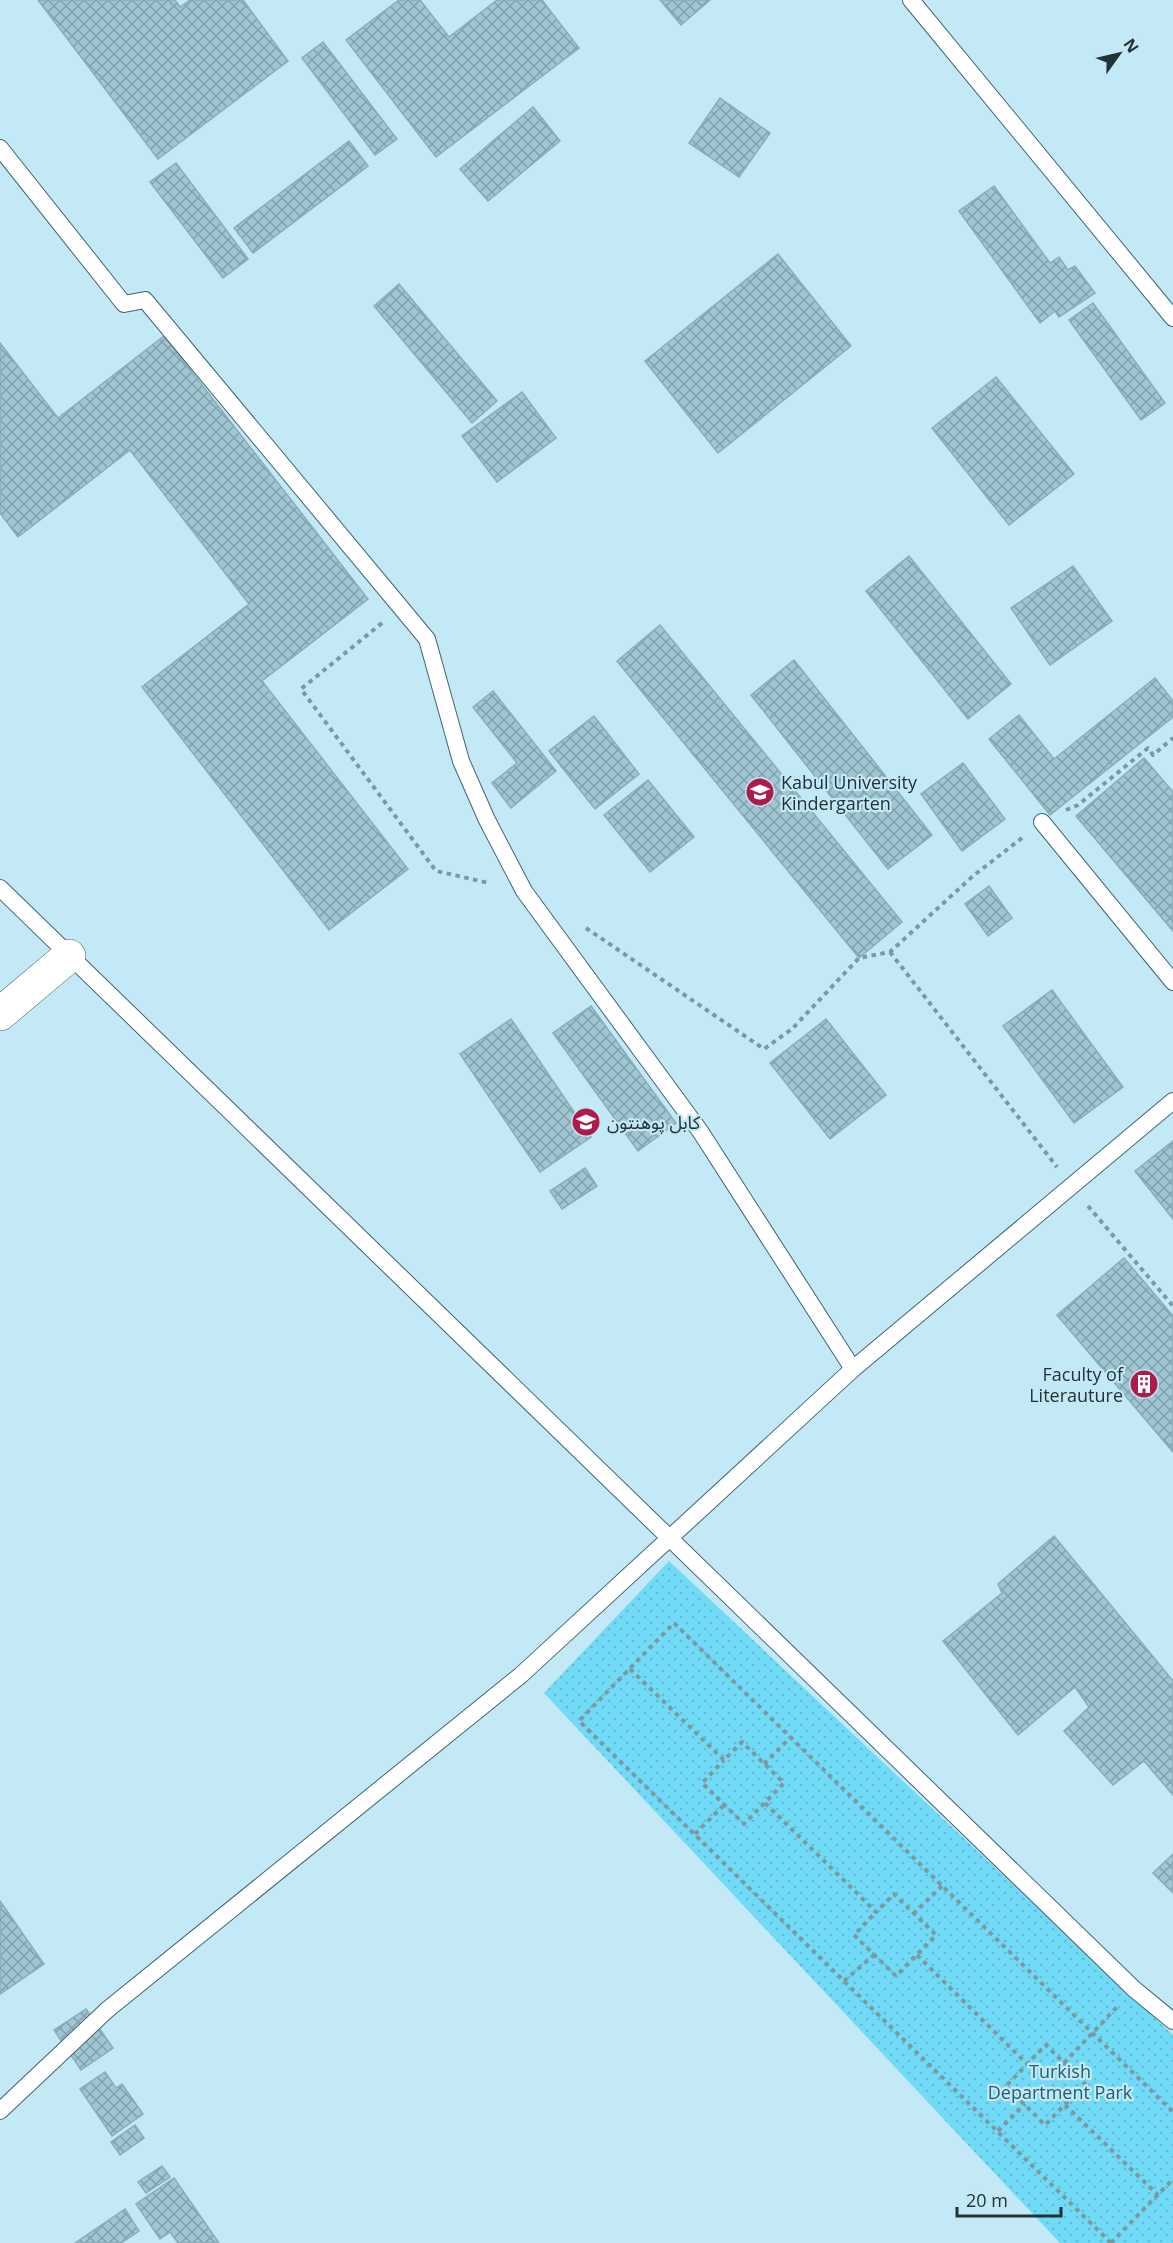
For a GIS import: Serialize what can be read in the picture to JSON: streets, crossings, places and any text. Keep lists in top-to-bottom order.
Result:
{
  "parks": ["Turkish Department Park"],
  "places": {
    "school or university": ["Kabul University Kindergarten", "کابل پوهنتون"],
    "building": ["Faculty of Literauture"]
  },
  "scale_bar": "20 m",
  "north": "top right"
}
